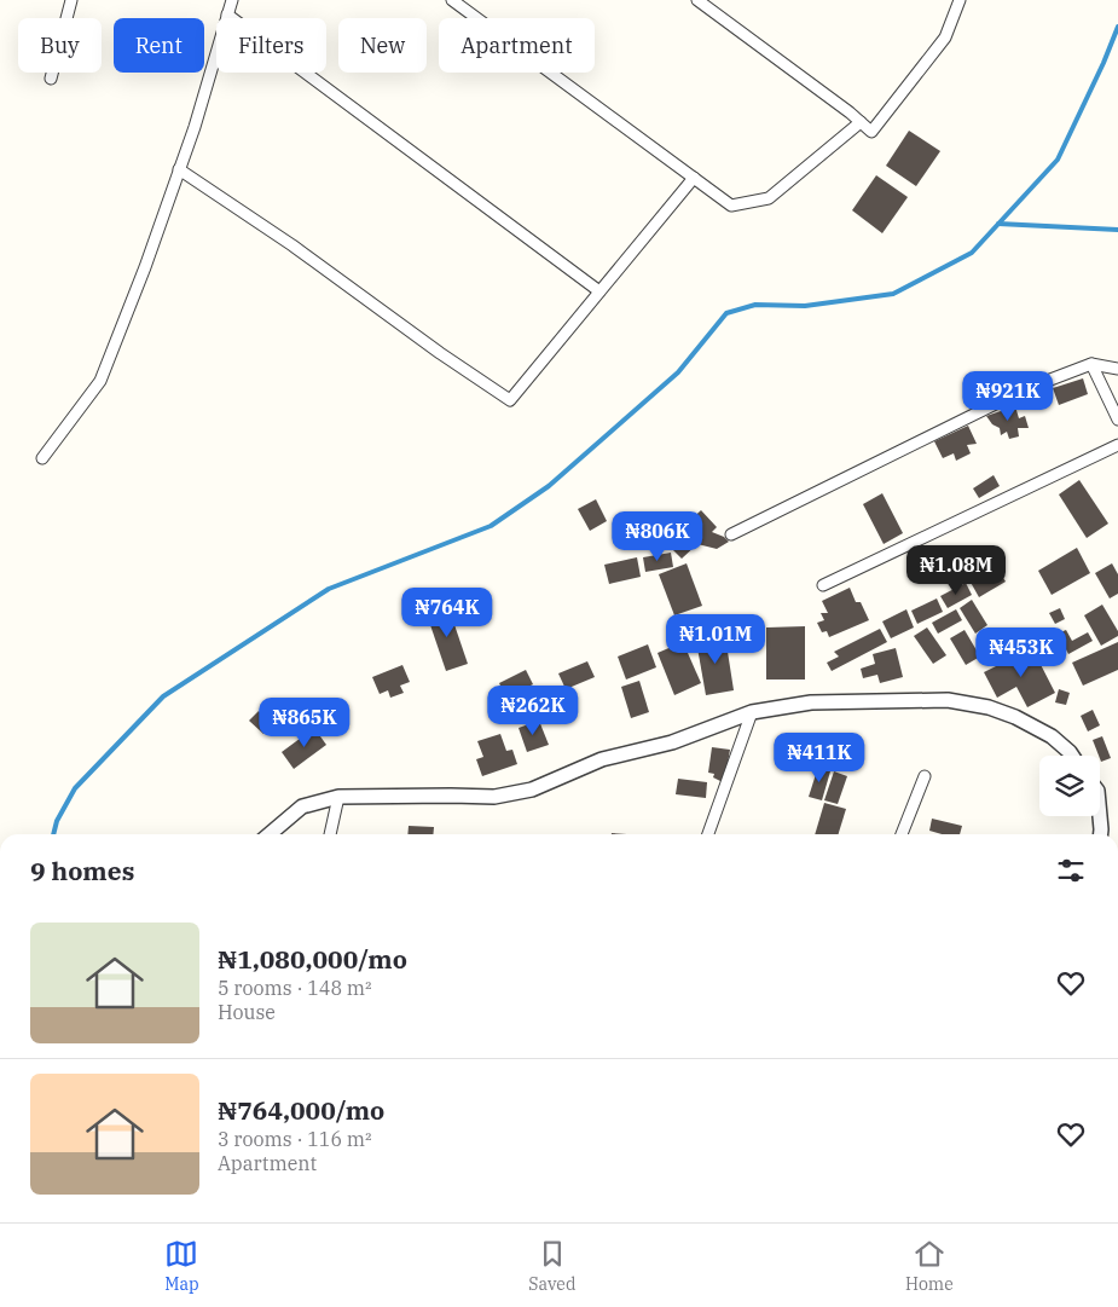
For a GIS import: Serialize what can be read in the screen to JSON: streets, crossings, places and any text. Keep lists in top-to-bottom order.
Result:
{
  "page": {
    "chip": [
      "Buy",
      "Rent",
      "Filters",
      "New",
      "Apartment"
    ],
    "price": [
      "₦921K",
      "₦806K",
      "₦1.08M",
      "₦764K",
      "₦1.01M",
      "₦453K",
      "₦262K",
      "₦865K",
      "₦411K"
    ],
    "heading": "9 homes",
    "list": [
      {
        "name": "₦1,080,000/mo",
        "note": "5 rooms · 148 m² · House"
      },
      {
        "name": "₦764,000/mo",
        "note": "3 rooms · 116 m² · Apartment"
      }
    ],
    "tabs": ["Map", "Saved", "Home"]
  }
}
